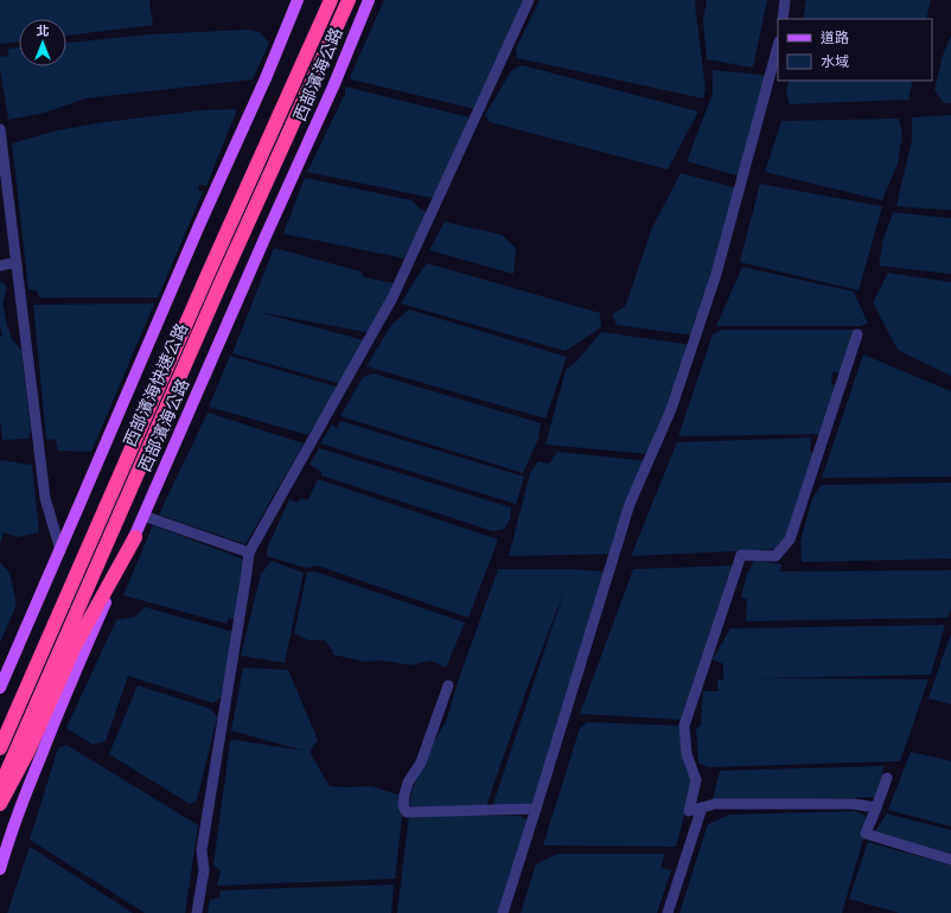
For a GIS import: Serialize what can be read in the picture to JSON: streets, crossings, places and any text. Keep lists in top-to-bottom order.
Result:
{
  "streets": {
    "highway": ["西部濱海快速公路"],
    "main road": ["西部濱海公路"]
  },
  "legend": ["道路", "水域"],
  "north": "top"
}
